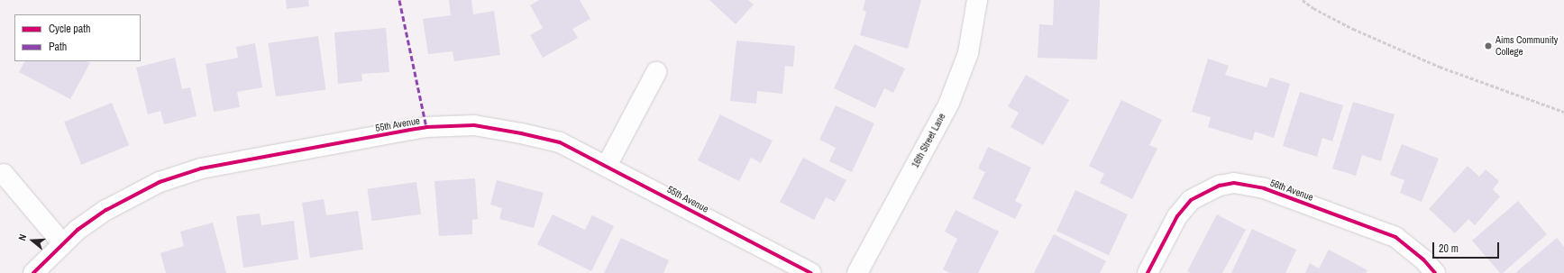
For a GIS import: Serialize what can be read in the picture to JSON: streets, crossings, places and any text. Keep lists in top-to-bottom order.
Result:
{
  "streets": {
    "street": ["55th Avenue", "16th Street Lane", "56th Avenue"]
  },
  "places": ["Aims Community College"],
  "legend": ["Cycle path", "Path"],
  "scale_bar": "20 m",
  "north": "left"
}
